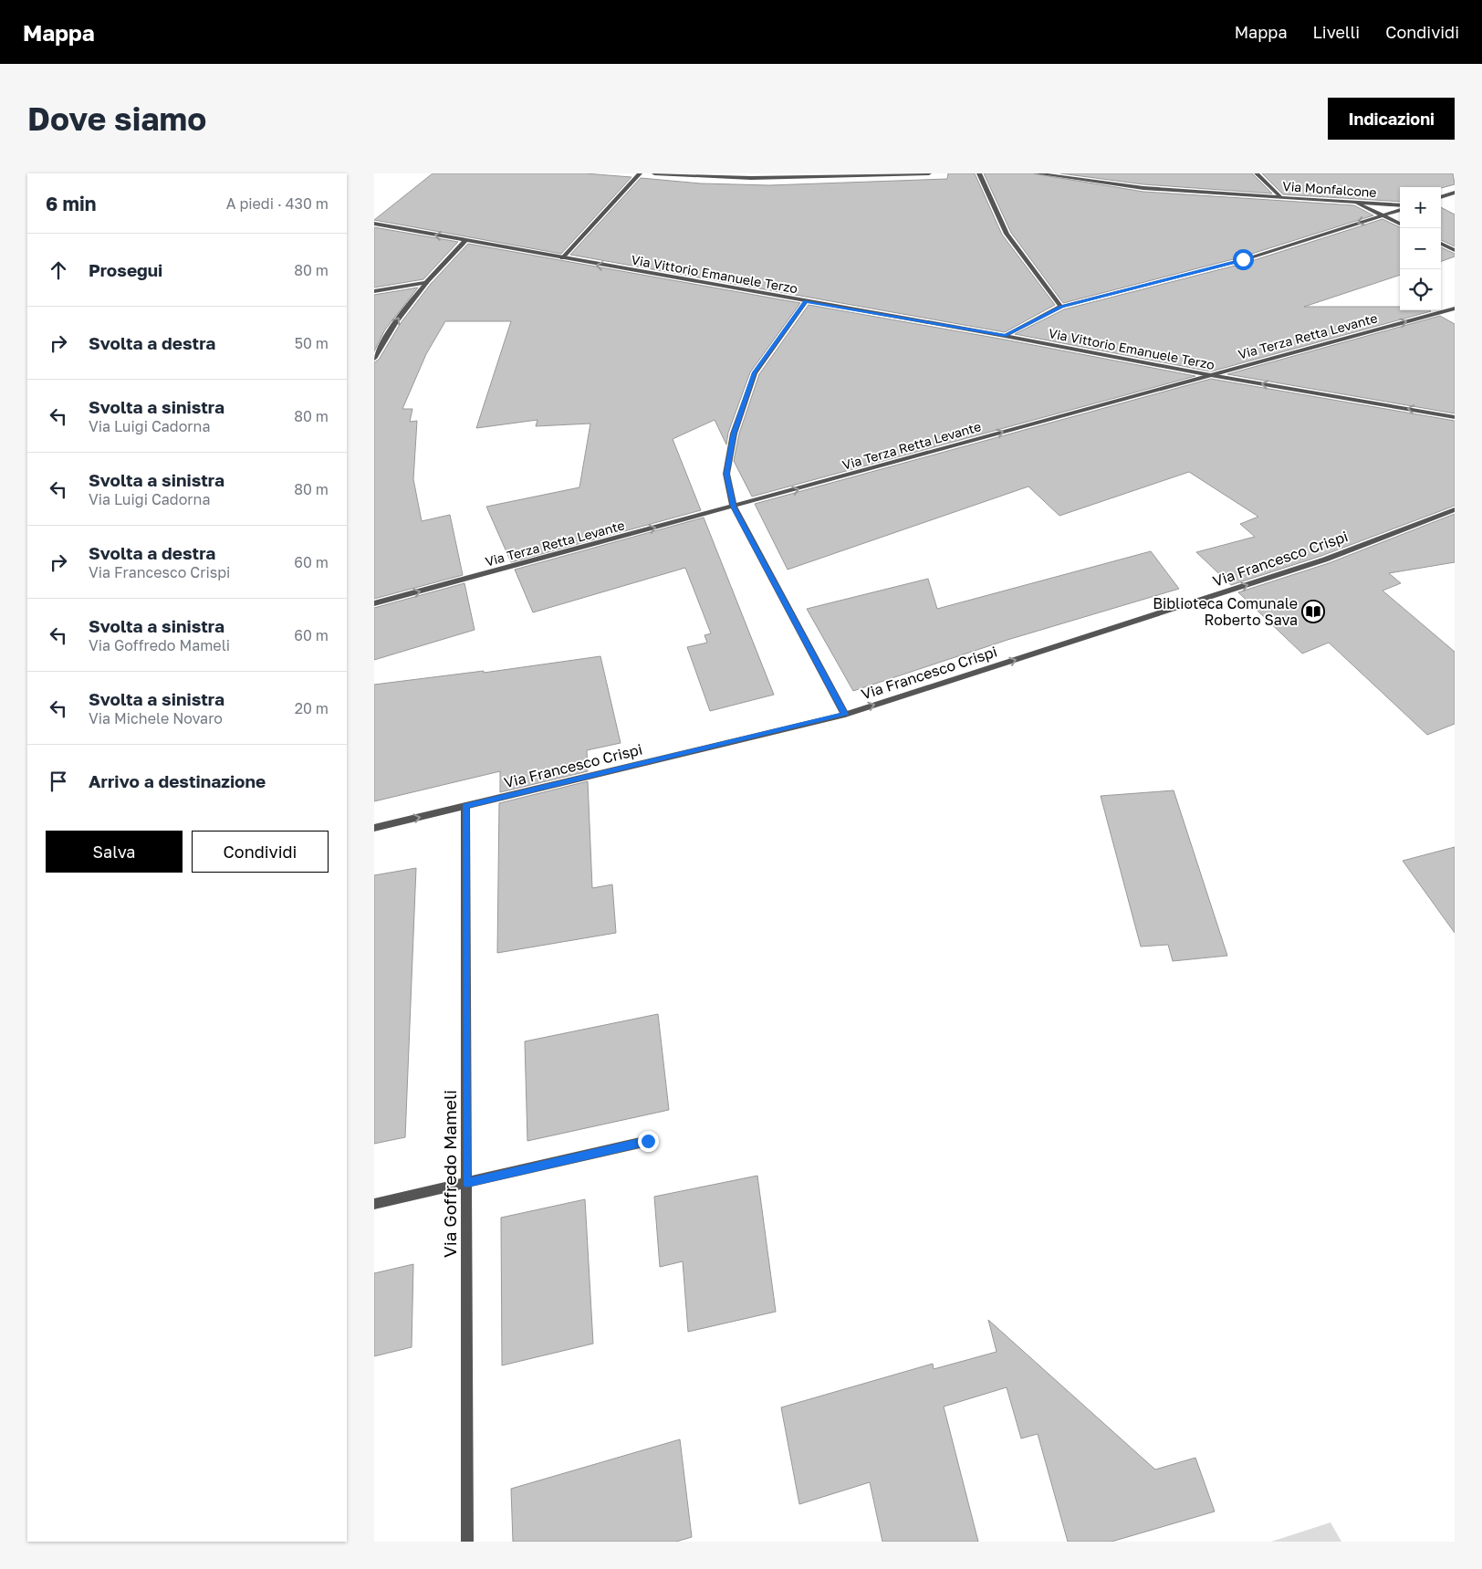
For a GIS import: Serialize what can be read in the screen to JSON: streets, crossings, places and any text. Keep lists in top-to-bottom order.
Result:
{
  "streets": {
    "street": [
      "Via Monfalcone",
      "Via Vittorio Emanuele Terzo",
      "Via Terza Retta Levante",
      "Via Francesco Crispi",
      "Via Goffredo Mameli"
    ]
  },
  "crossings": [
    ["Via Vittorio Emanuele Terzo", "Via Terza Retta Levante"],
    ["Via Francesco Crispi", "Via Goffredo Mameli"]
  ],
  "one_way": ["Via Vittorio Emanuele Terzo", "Via Terza Retta Levante", "Via Francesco Crispi"],
  "places": {
    "library": ["Biblioteca Comunale Roberto Sava"]
  },
  "page": {
    "header": "Mappa",
    "nav": ["Mappa", "Livelli", "Condividi"],
    "buttons": [
      "Indicazioni",
      ["Salva", "Condividi"]
    ],
    "title": "Dove siamo",
    "heading": ["6 min", "A piedi · 430 m"],
    "map_buttons": ["+", "−"],
    "list": [
      ["Prosegui", "80 m"],
      ["Svolta a destra", "50 m"],
      ["Svolta a sinistra", "Via Luigi Cadorna", "80 m"],
      ["Svolta a sinistra", "Via Luigi Cadorna", "80 m"],
      ["Svolta a destra", "Via Francesco Crispi", "60 m"],
      ["Svolta a sinistra", "Via Goffredo Mameli", "60 m"],
      ["Svolta a sinistra", "Via Michele Novaro", "20 m"],
      "Arrivo a destinazione"
    ]
  }
}
